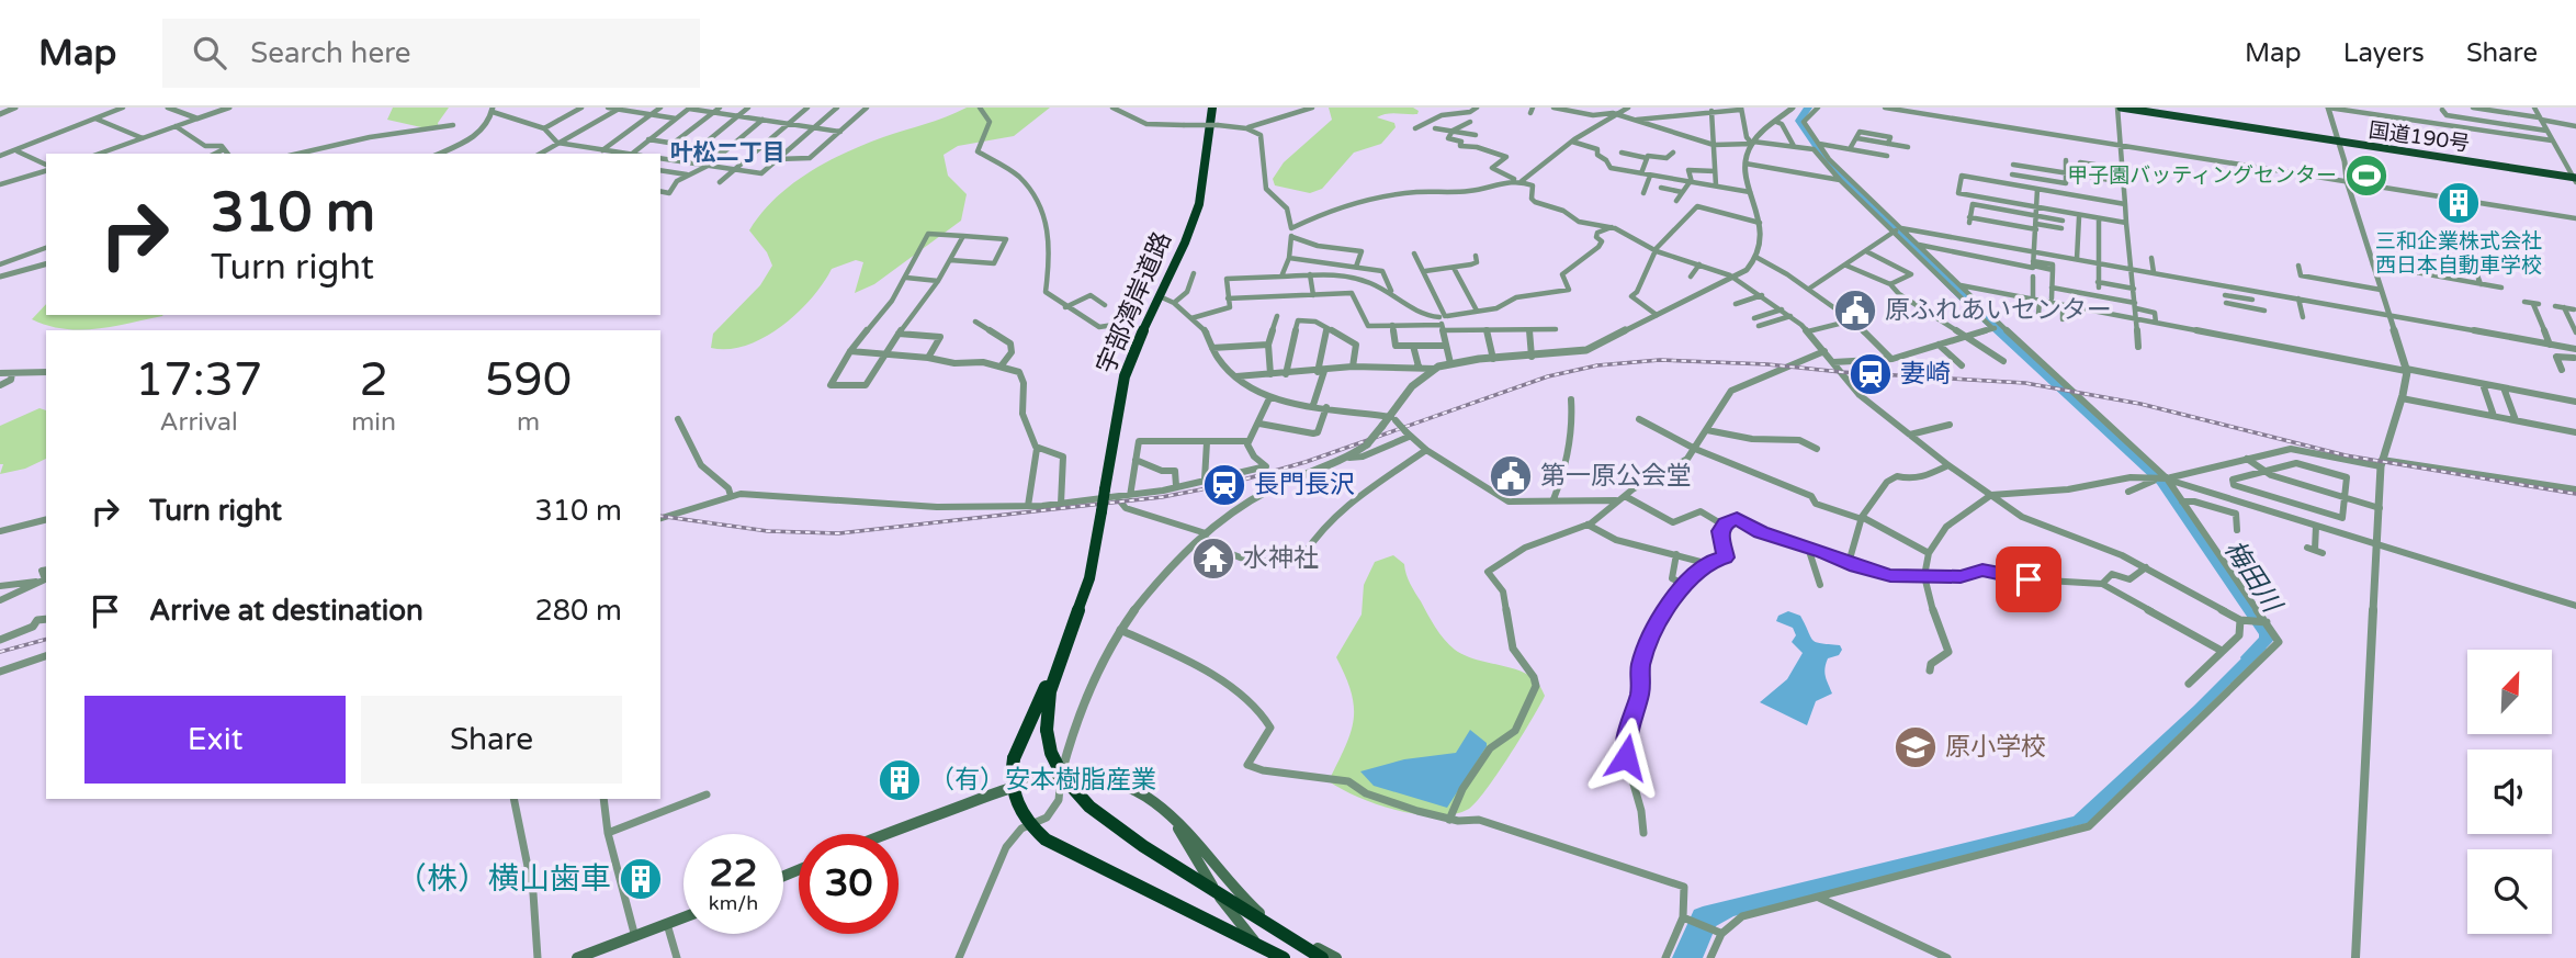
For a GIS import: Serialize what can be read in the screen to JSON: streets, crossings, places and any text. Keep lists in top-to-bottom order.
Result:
{
  "streets": {
    "highway": ["国道190号", "宇部湾岸道路"]
  },
  "districts": ["叶松二丁目"],
  "water": ["梅田川"],
  "places": {
    "sports": ["甲子園バッティングセンター"],
    "building": ["三和企業株式会社 西日本自動車学校", "（有）安本樹脂産業", "（株）横山歯車"],
    "public building": ["原ふれあいセンター", "第一原公会堂"],
    "station": ["妻崎", "長門長沢"],
    "temple": ["水神社"],
    "school or university": ["原小学校"]
  },
  "north": "top right",
  "page": {
    "header": "Map",
    "search": "Search here",
    "nav": ["Map", "Layers", "Share"],
    "turn": ["310 m", "Turn right"],
    "eta": [
      "17:37",
      "Arrival",
      "2",
      "min",
      "590",
      "m"
    ],
    "list": [
      {
        "name": "Turn right",
        "value": "310 m"
      },
      {
        "name": "Arrive at destination",
        "value": "280 m"
      }
    ],
    "buttons": ["Exit", "Share"],
    "speed": "22 km/h",
    "limit": "30"
  }
}
